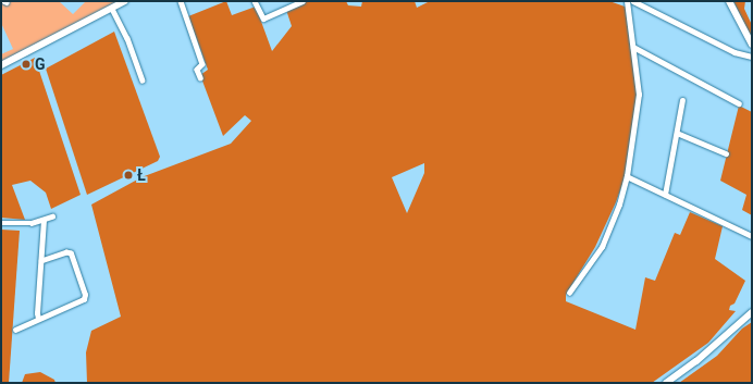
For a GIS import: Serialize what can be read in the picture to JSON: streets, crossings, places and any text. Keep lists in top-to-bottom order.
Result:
{
  "places": ["G", "Ł"]
}
